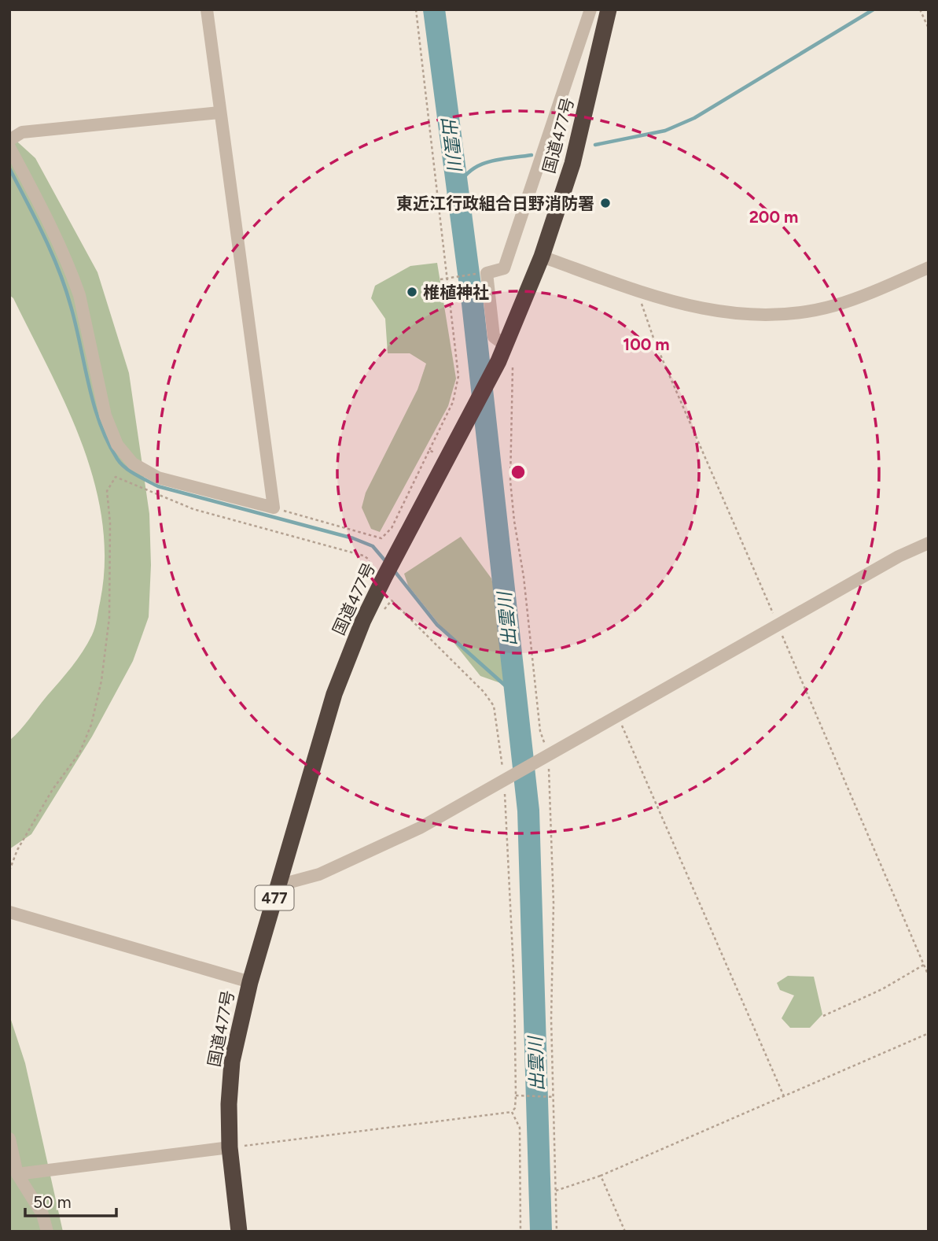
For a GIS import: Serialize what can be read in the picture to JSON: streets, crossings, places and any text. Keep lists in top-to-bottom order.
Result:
{
  "streets": {
    "highway": ["国道477号", "477"]
  },
  "water": ["出雲川"],
  "places": ["東近江行政組合日野消防署", "椎植神社"],
  "scale_bar": "50 m",
  "rings": ["200 m", "100 m"]
}
